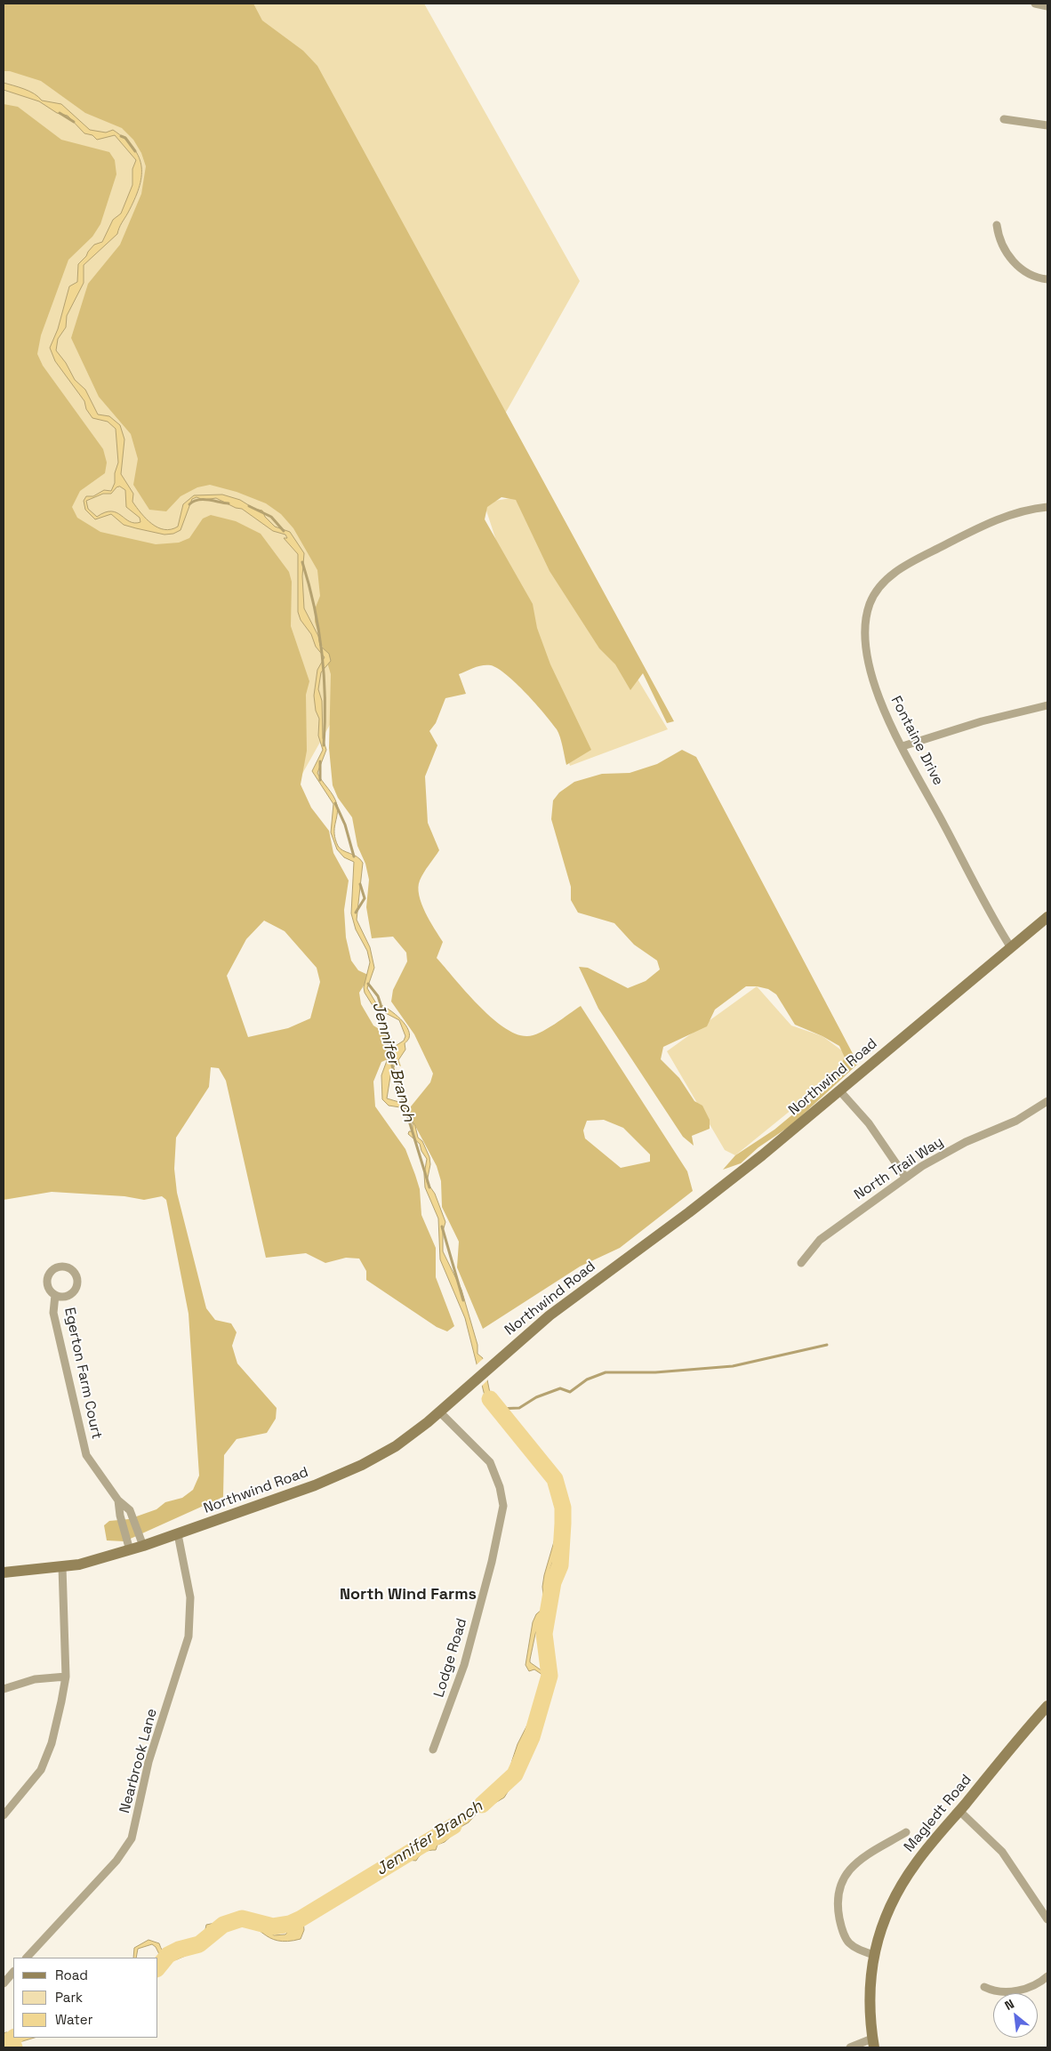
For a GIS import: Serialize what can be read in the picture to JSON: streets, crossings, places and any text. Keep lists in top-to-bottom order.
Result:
{
  "streets": {
    "street": [
      "Fontaine Drive",
      "Northwind Road",
      "North Trail Way",
      "Egerton Farm Court",
      "Lodge Road",
      "Nearbrook Lane",
      "Magledt Road"
    ]
  },
  "crossings": [
    ["Fontaine Drive", "Northwind Road"],
    ["Northwind Road", "Egerton Farm Court"],
    ["Northwind Road", "Lodge Road"],
    ["Northwind Road", "Nearbrook Lane"]
  ],
  "districts": ["North Wind Farms"],
  "water": ["Jennifer Branch"],
  "legend": ["Road", "Park", "Water"],
  "north": "top left"
}
